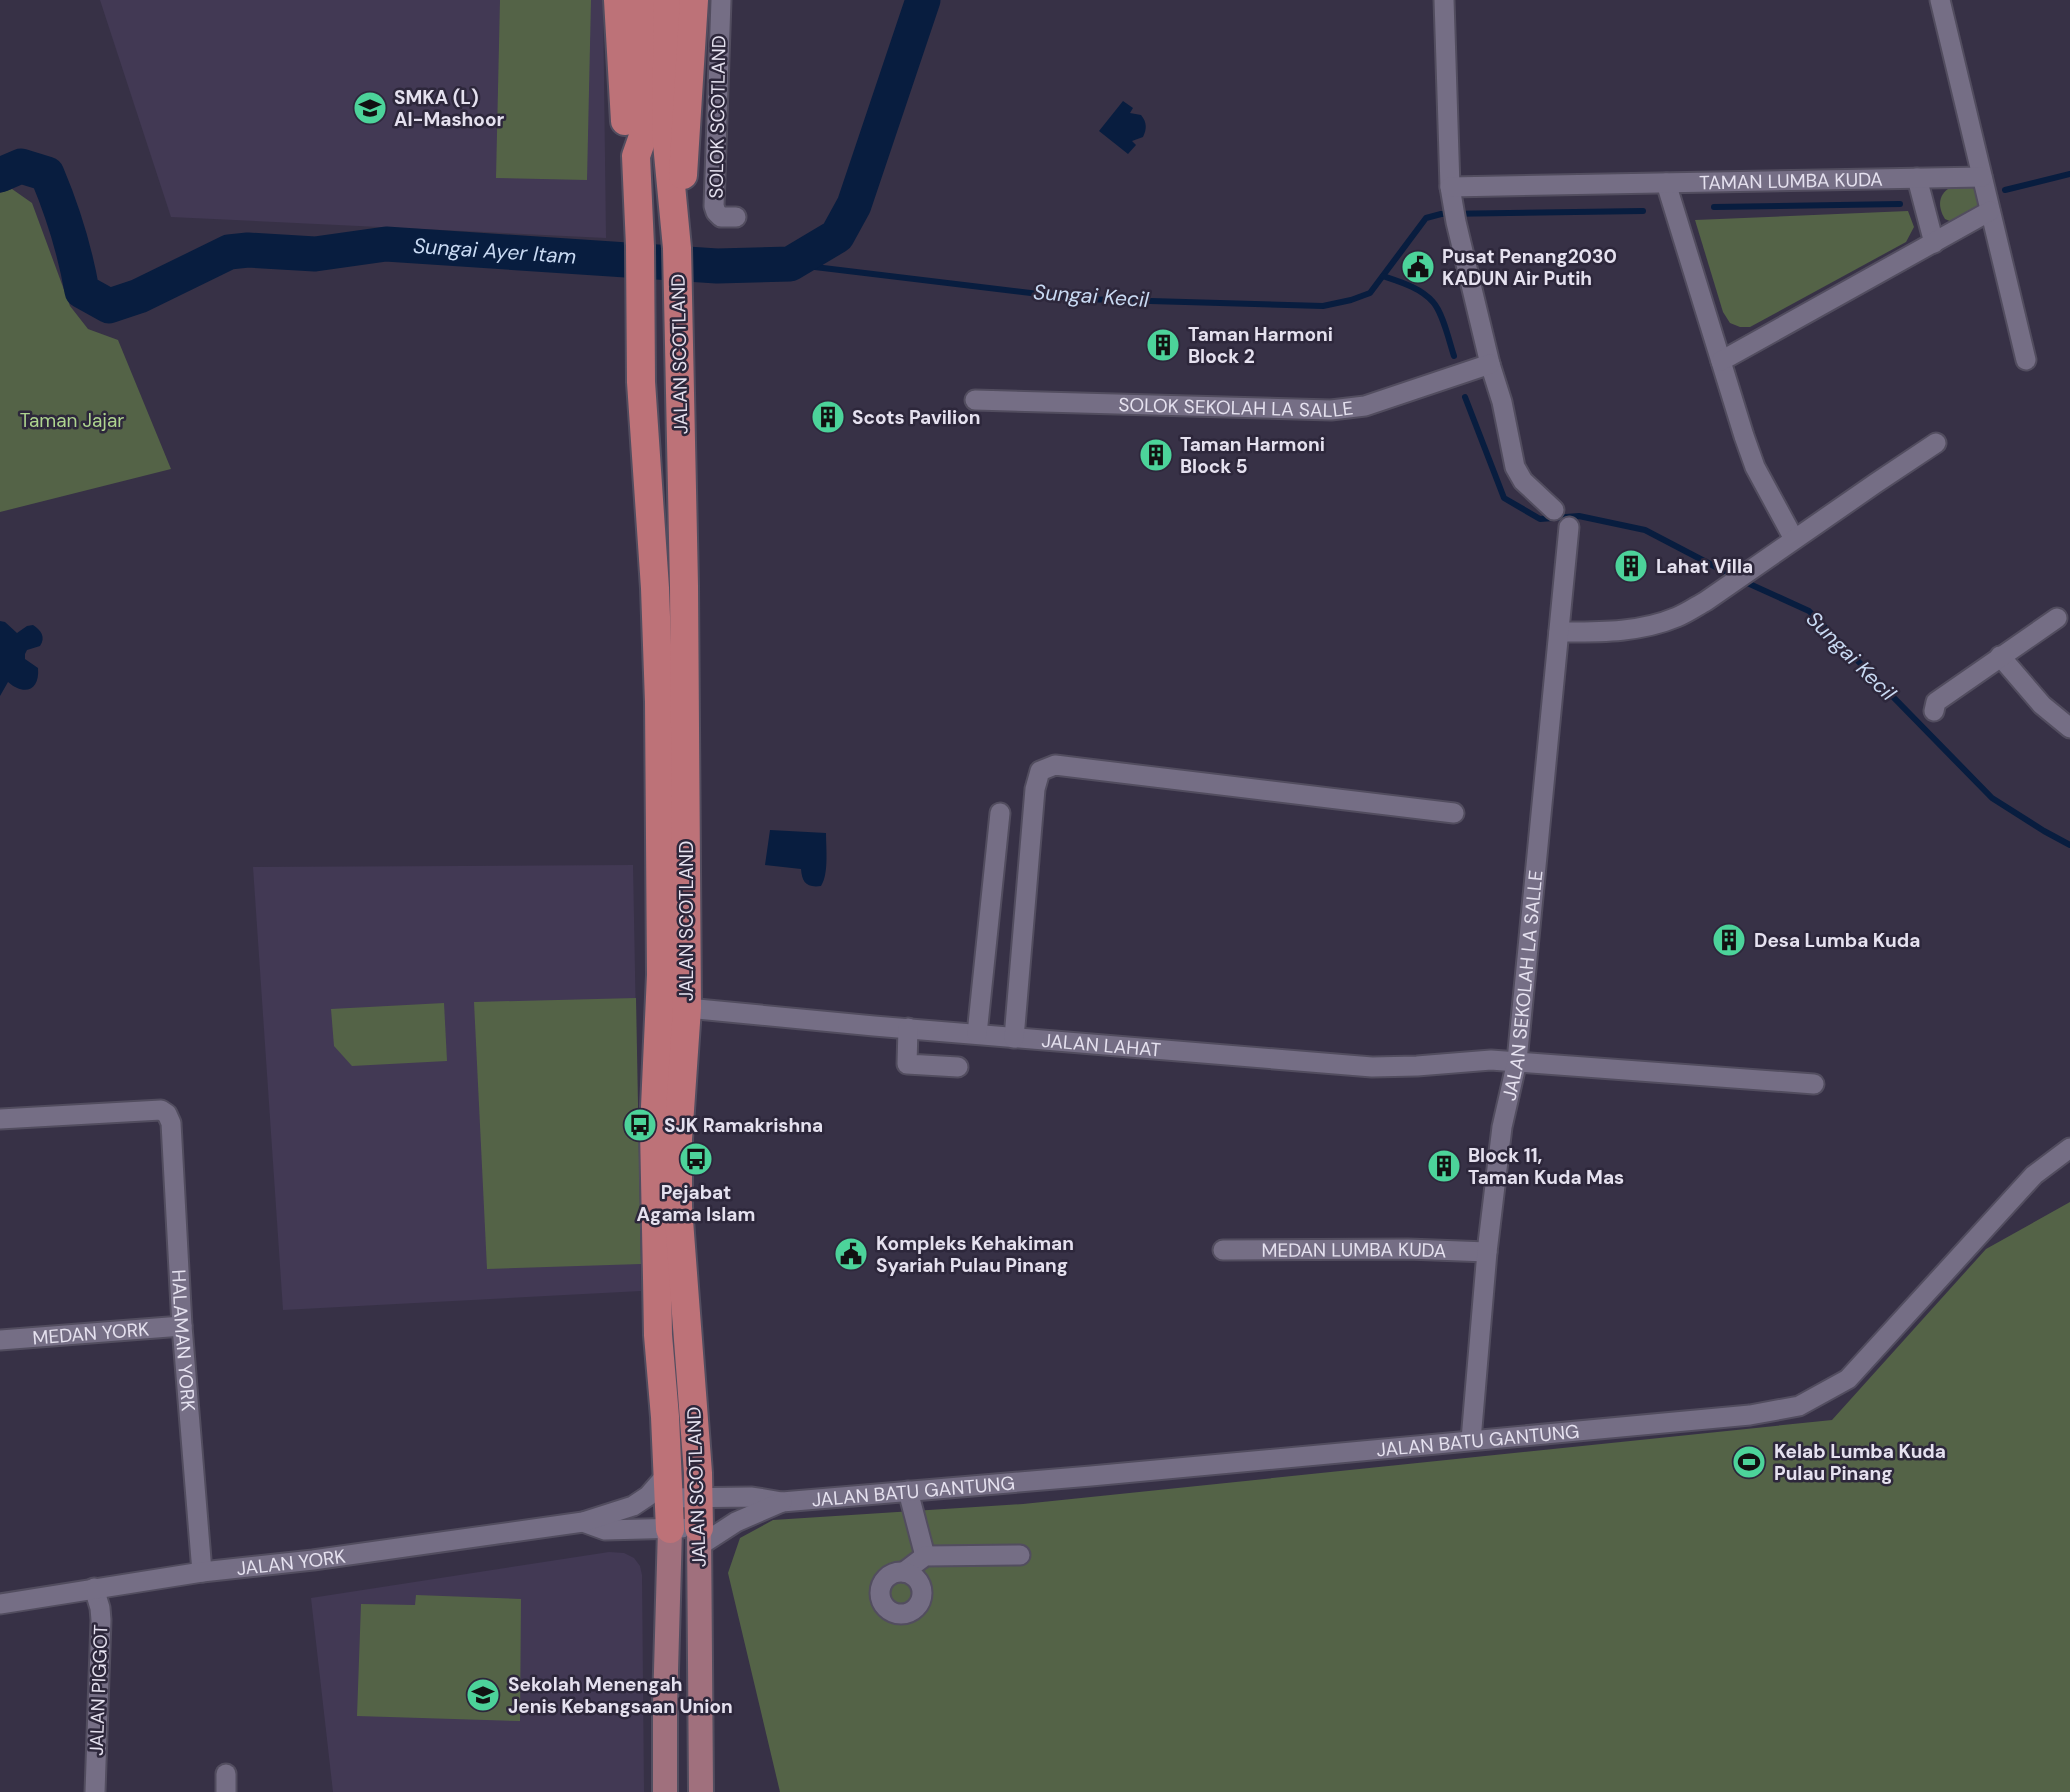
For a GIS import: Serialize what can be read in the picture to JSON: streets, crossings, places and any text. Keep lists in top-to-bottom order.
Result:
{
  "streets": {
    "highway": ["JALAN SCOTLAND"],
    "street": [
      "SOLOK SCOTLAND",
      "TAMAN LUMBA KUDA",
      "SOLOK SEKOLAH LA SALLE",
      "JALAN SEKOLAH LA SALLE",
      "JALAN LAHAT",
      "MEDAN LUMBA KUDA",
      "MEDAN YORK",
      "HALAMAN YORK",
      "JALAN BATU GANTUNG",
      "JALAN YORK",
      "JALAN PIGGOT"
    ]
  },
  "crossings": [
    ["JALAN SCOTLAND", "JALAN LAHAT"],
    ["JALAN SCOTLAND", "JALAN BATU GANTUNG"],
    ["JALAN SCOTLAND", "JALAN YORK"],
    ["JALAN SEKOLAH LA SALLE", "JALAN LAHAT"],
    ["JALAN SEKOLAH LA SALLE", "MEDAN LUMBA KUDA"],
    ["JALAN SEKOLAH LA SALLE", "JALAN BATU GANTUNG"],
    ["MEDAN YORK", "HALAMAN YORK"],
    ["HALAMAN YORK", "JALAN YORK"],
    ["JALAN BATU GANTUNG", "JALAN YORK"],
    ["JALAN YORK", "JALAN PIGGOT"]
  ],
  "water": ["Sungai Ayer Itam", "Sungai Kecil"],
  "parks": ["Taman Jajar"],
  "places": {
    "school or university": ["SMKA (L) Al-Mashoor", "Sekolah Menengah Jenis Kebangsaan Union"],
    "public building": ["Pusat Penang2030 KADUN Air Putih", "Kompleks Kehakiman Syariah Pulau Pinang"],
    "building": [
      "Taman Harmoni Block 2",
      "Scots Pavilion",
      "Taman Harmoni Block 5",
      "Lahat Villa",
      "Desa Lumba Kuda",
      "Block 11, Taman Kuda Mas"
    ],
    "bus stop": ["SJK Ramakrishna", "Pejabat Agama Islam"],
    "sports": ["Kelab Lumba Kuda Pulau Pinang"]
  }
}
